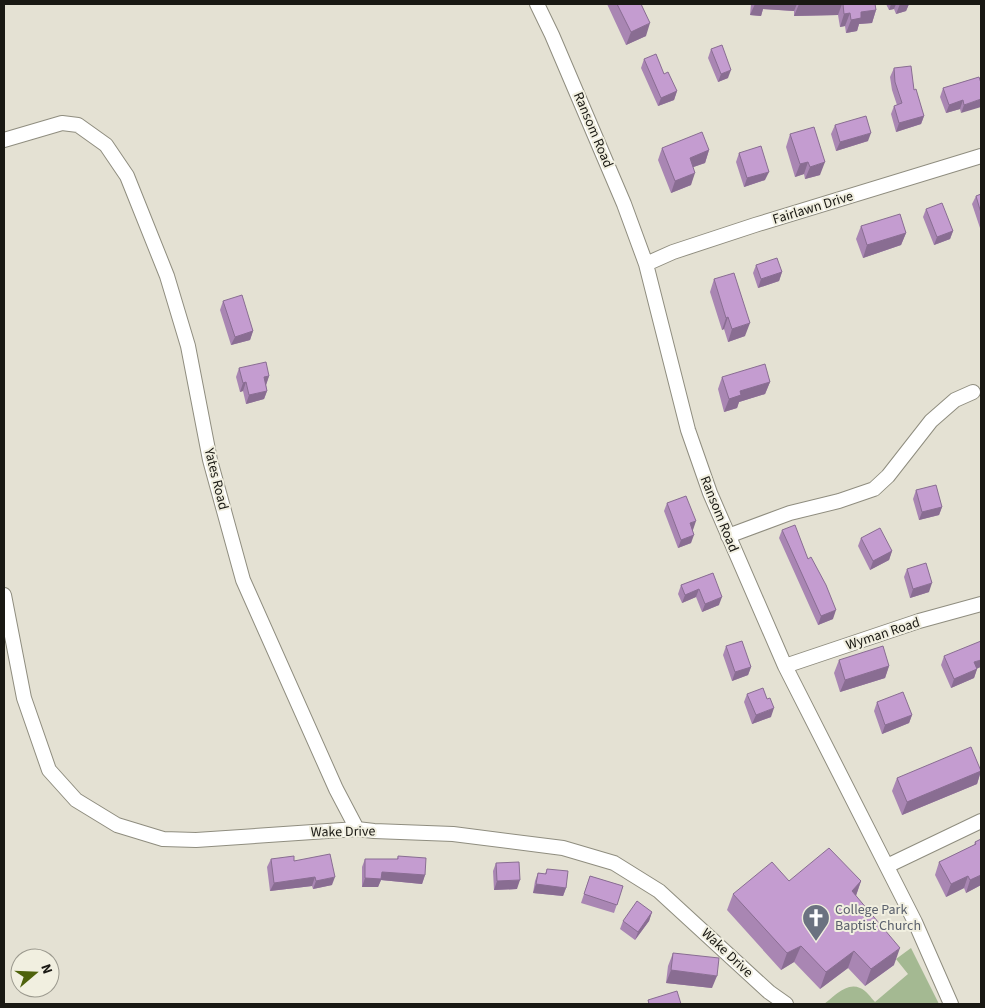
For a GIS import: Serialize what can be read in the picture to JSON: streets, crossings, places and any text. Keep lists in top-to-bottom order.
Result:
{
  "streets": {
    "street": [
      "Ransom Road",
      "Fairlawn Drive",
      "Yates Road",
      "Wyman Road",
      "Wake Drive"
    ]
  },
  "crossings": [
    ["Ransom Road", "Fairlawn Drive"],
    ["Ransom Road", "Wyman Road"],
    ["Yates Road", "Wake Drive"]
  ],
  "places": {
    "church": ["College Park Baptist Church"]
  },
  "north": "right"
}
